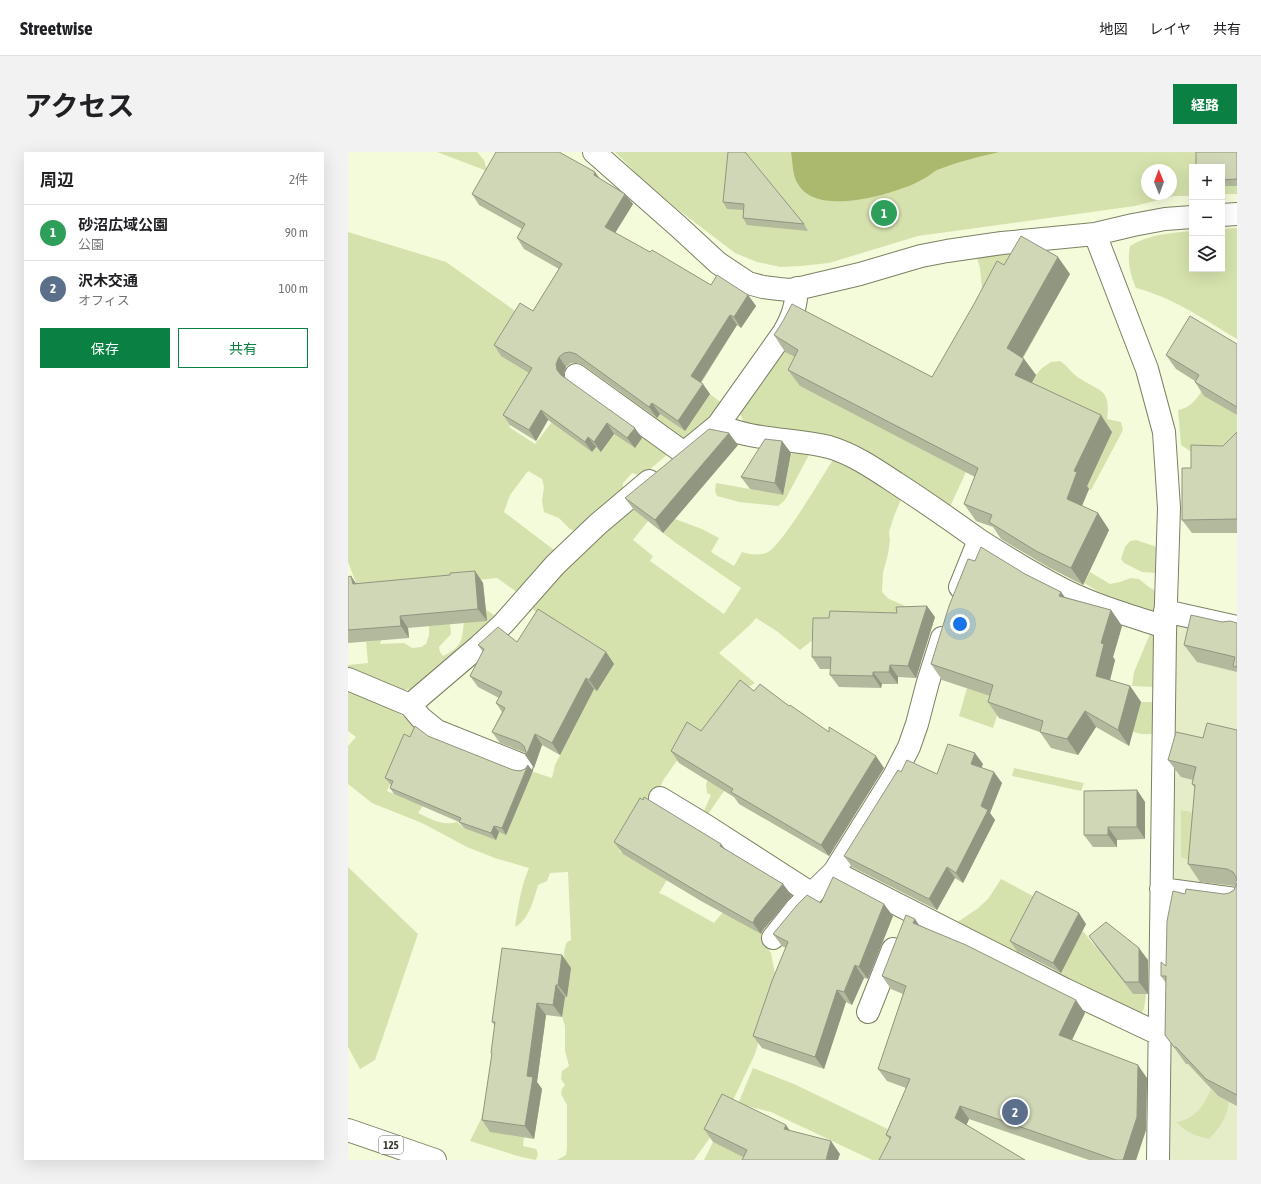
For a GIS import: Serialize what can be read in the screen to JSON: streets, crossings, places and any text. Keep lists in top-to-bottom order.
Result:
{
  "streets": {
    "main road": ["125"]
  },
  "north": "top",
  "page": {
    "header": "Streetwise",
    "nav": ["地図", "レイヤ", "共有"],
    "title": "アクセス",
    "buttons": [
      "経路",
      ["保存", "共有"]
    ],
    "heading": ["周辺", "2件"],
    "map_buttons": ["+", "−"],
    "pins": ["1", "2"],
    "list": [
      {
        "mark": "1",
        "name": "砂沼広域公園",
        "note": "公園",
        "value": "90 m"
      },
      {
        "mark": "2",
        "name": "沢木交通",
        "note": "オフィス",
        "value": "100 m"
      }
    ]
  }
}
